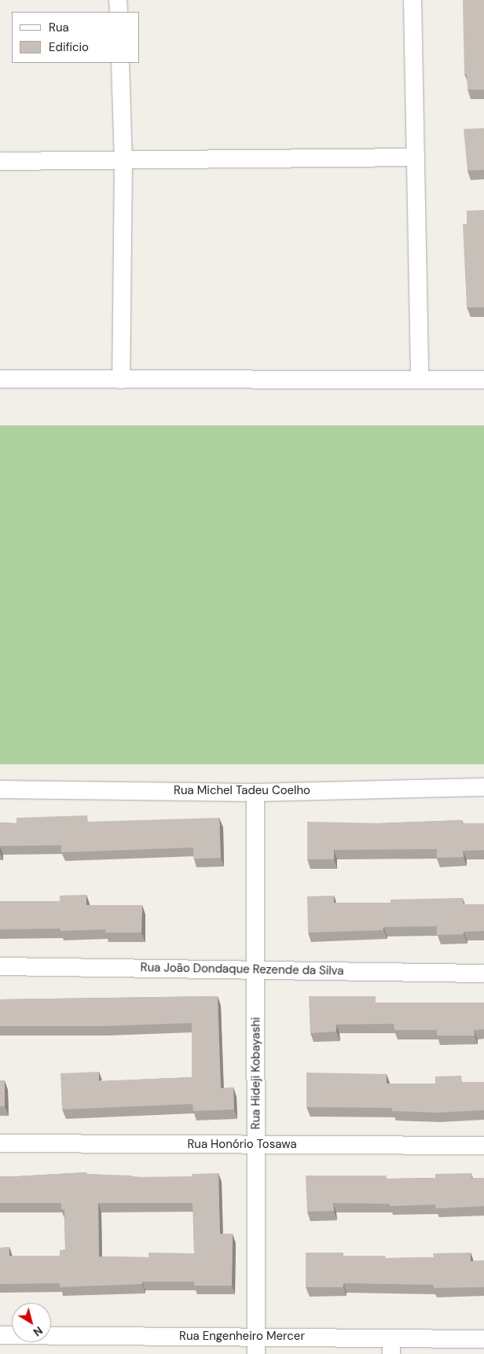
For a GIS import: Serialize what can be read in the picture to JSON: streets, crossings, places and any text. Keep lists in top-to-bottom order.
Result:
{
  "streets": {
    "street": [
      "Rua Michel Tadeu Coelho",
      "Rua João Dondaque Rezende da Silva",
      "Rua Hideji Kobayashi",
      "Rua Honório Tosawa",
      "Rua Engenheiro Mercer"
    ]
  },
  "crossings": [
    ["Rua Michel Tadeu Coelho", "Rua Hideji Kobayashi"],
    ["Rua João Dondaque Rezende da Silva", "Rua Hideji Kobayashi"],
    ["Rua Hideji Kobayashi", "Rua Honório Tosawa"],
    ["Rua Hideji Kobayashi", "Rua Engenheiro Mercer"]
  ],
  "legend": ["Rua", "Edifício"],
  "north": "bottom right"
}
